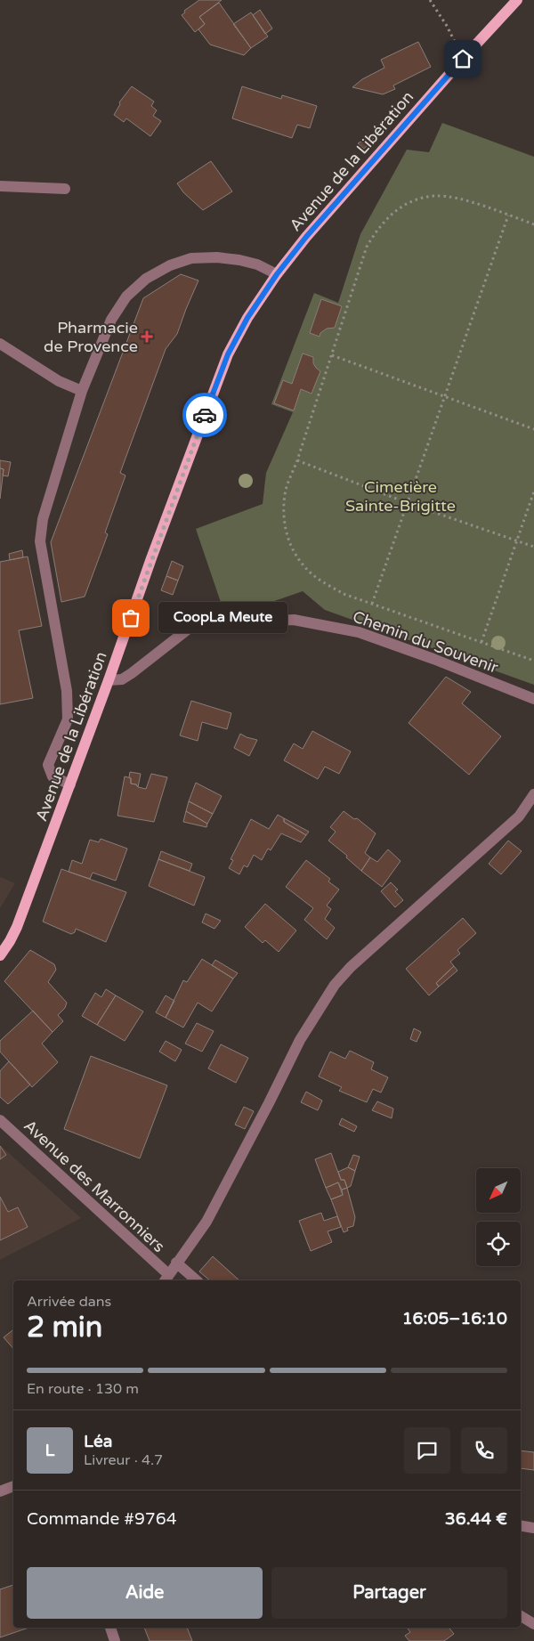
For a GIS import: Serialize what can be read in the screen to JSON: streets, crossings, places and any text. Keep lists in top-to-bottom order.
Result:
{
  "streets": {
    "main road": ["Avenue de la Libération"],
    "street": ["Chemin du Souvenir", "Avenue des Marronniers"]
  },
  "crossings": [
    ["Avenue de la Libération", "Chemin du Souvenir"]
  ],
  "parks": ["Cimetière Sainte-Brigitte"],
  "places": {
    "health": ["Pharmacie de Provence"],
    "other": ["CoopLa Meute"]
  },
  "north": "bottom left",
  "page": {
    "bubble": "CoopLa Meute",
    "heading": ["2 min", "Arrivée dans", "16:05–16:10"],
    "panel": [
      "Léa",
      "Livreur · 4.7",
      "Commande #9764",
      "36.44 €"
    ],
    "bar": "En route · 130 m",
    "round": "L",
    "buttons": ["Aide", "Partager"]
  }
}
